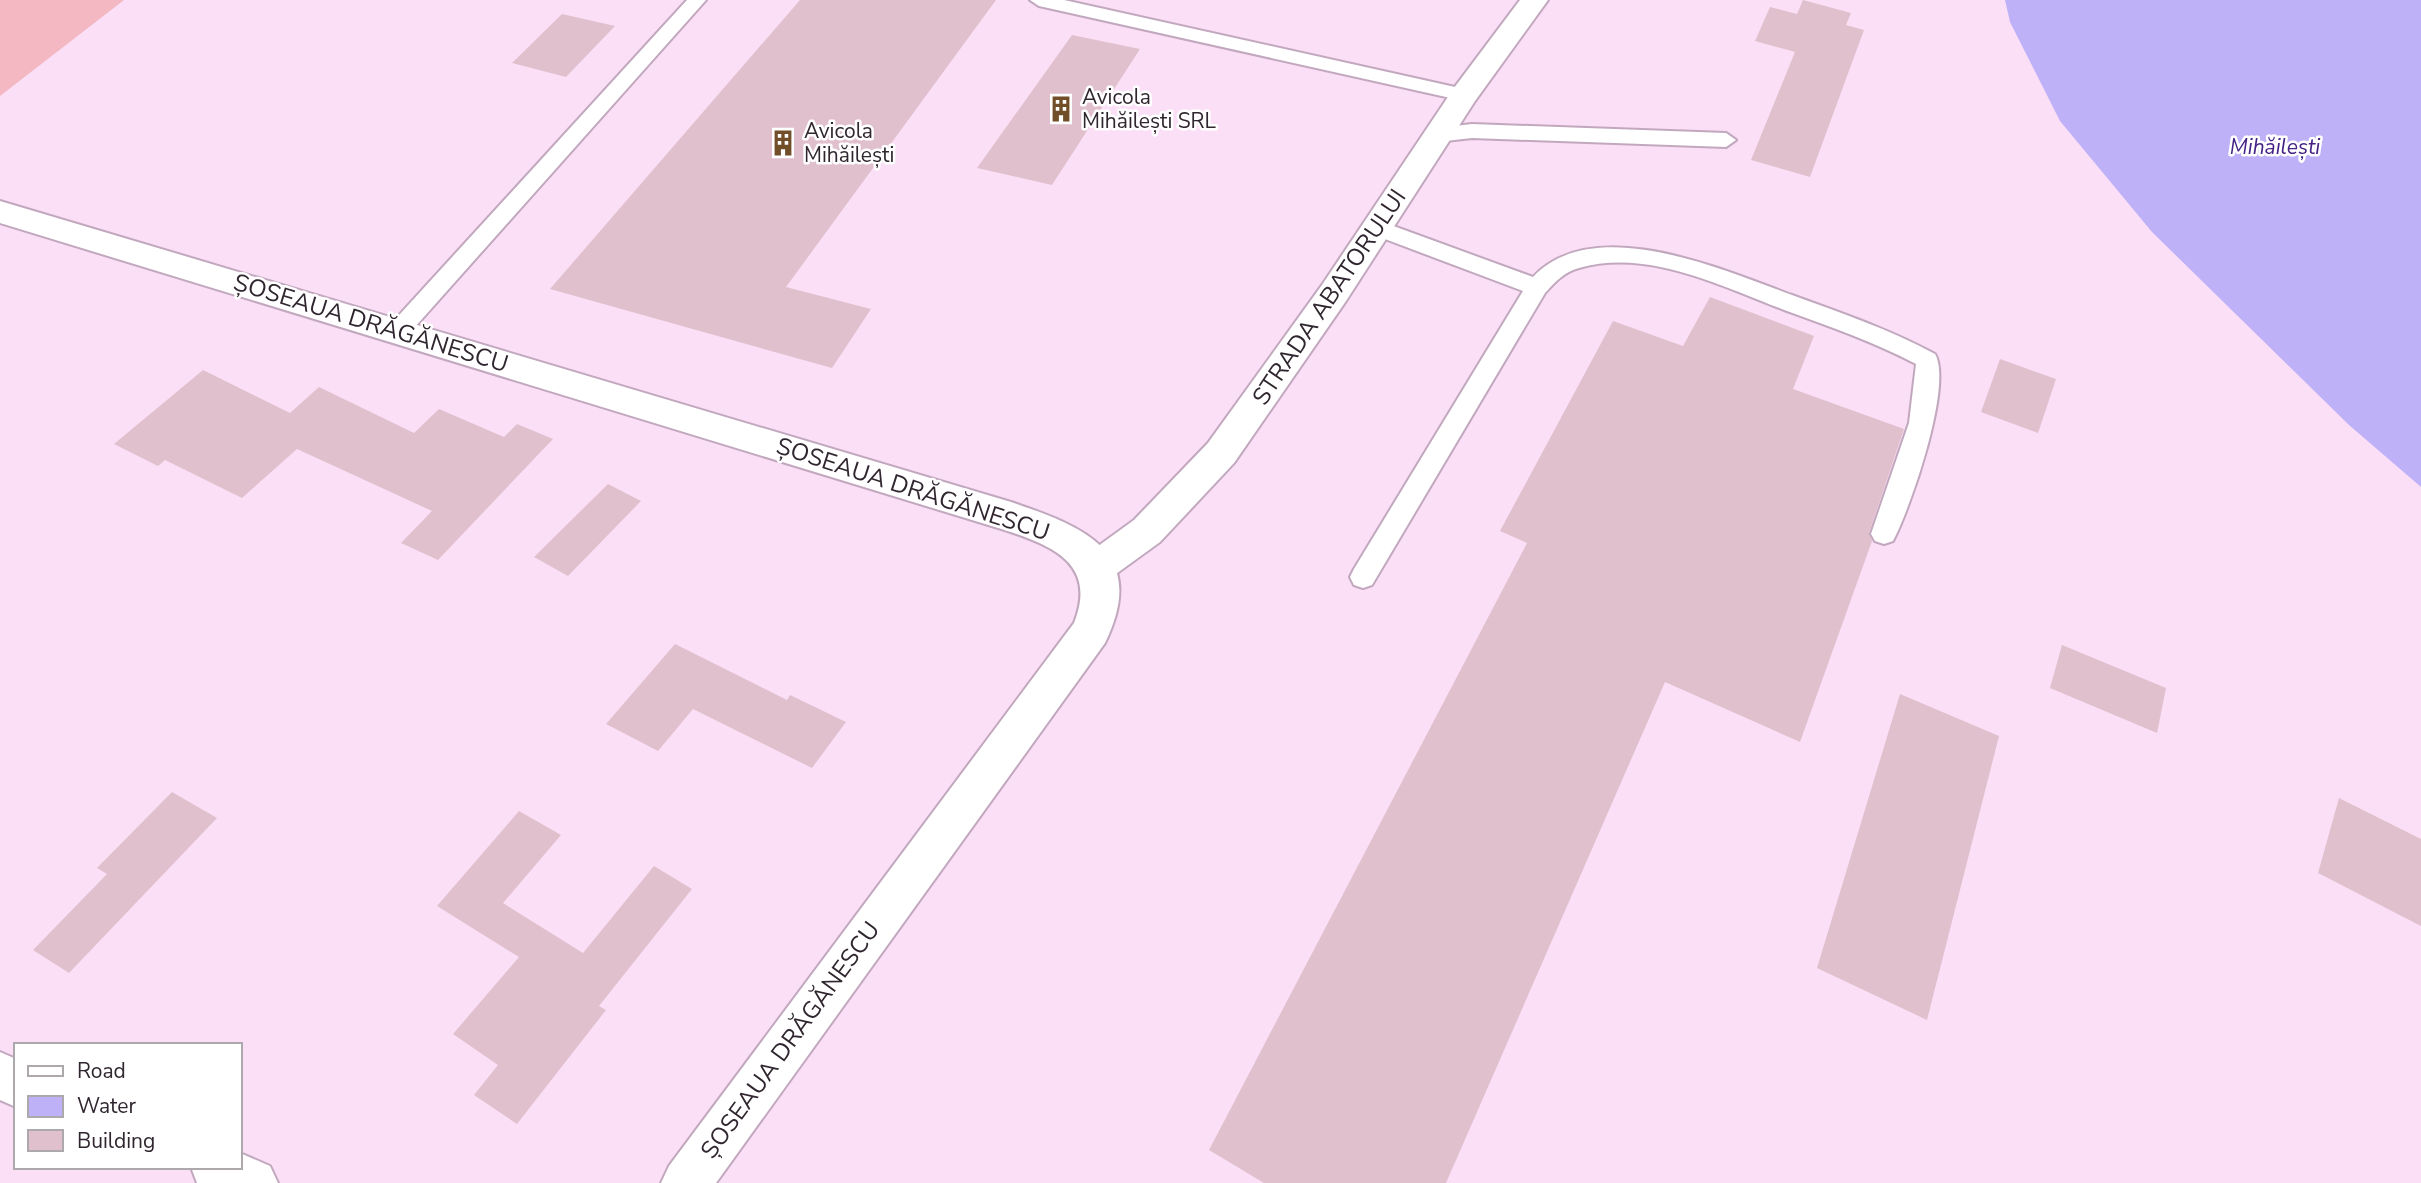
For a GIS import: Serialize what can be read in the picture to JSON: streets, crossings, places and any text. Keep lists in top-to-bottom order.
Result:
{
  "streets": {
    "main road": ["STRADA ABATORULUI", "ȘOSEAUA DRĂGĂNESCU"]
  },
  "crossings": [
    ["STRADA ABATORULUI", "ȘOSEAUA DRĂGĂNESCU"]
  ],
  "water": ["Mihăilești"],
  "places": {
    "building": ["Avicola Mihăilești SRL", "Avicola Mihăilești"]
  },
  "legend": ["Road", "Water", "Building"]
}
